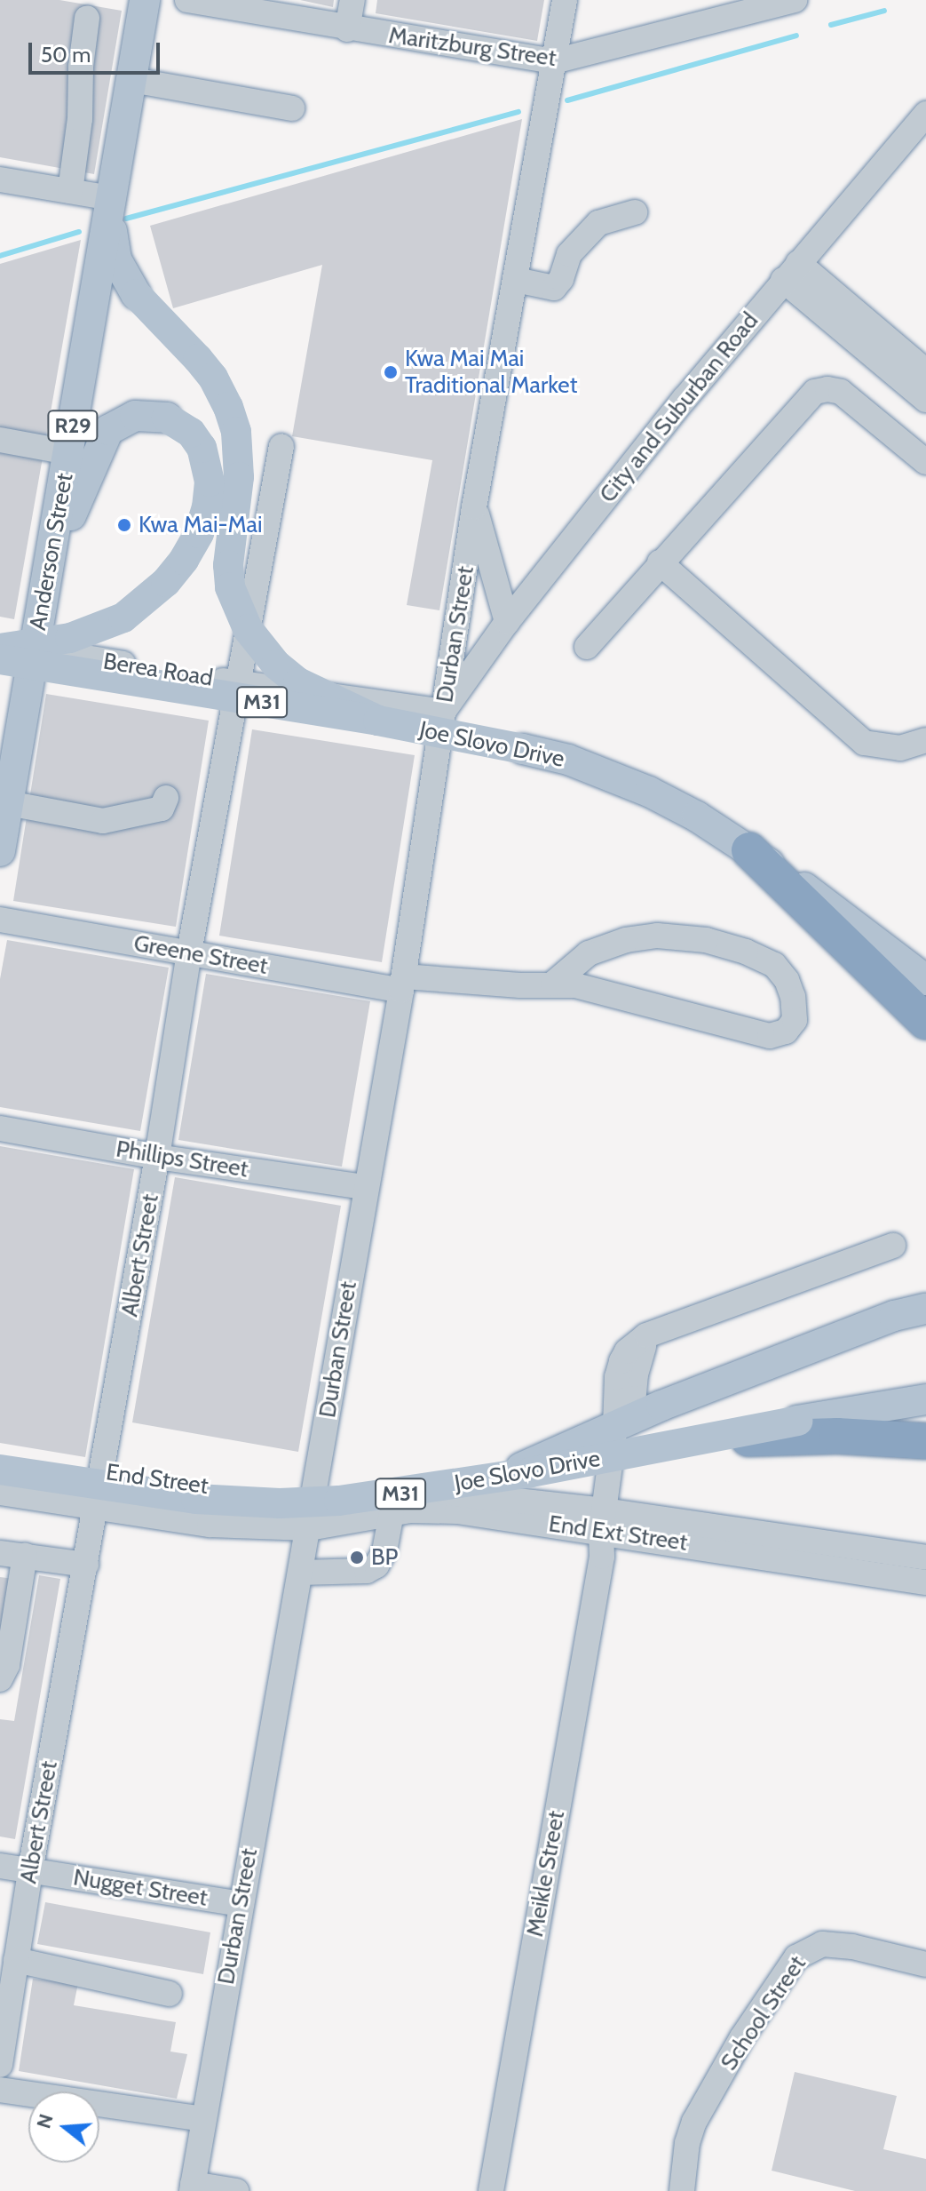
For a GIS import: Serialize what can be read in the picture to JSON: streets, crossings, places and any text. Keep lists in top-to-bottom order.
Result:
{
  "streets": {
    "main road": [
      "R29",
      "Anderson Street",
      "M31",
      "Joe Slovo Drive"
    ],
    "street": [
      "Maritzburg Street",
      "City and Suburban Road",
      "Durban Street",
      "Berea Road",
      "Greene Street",
      "Phillips Street",
      "Albert Street",
      "End Street",
      "End Ext Street",
      "Meikle Street",
      "Nugget Street",
      "School Street"
    ]
  },
  "crossings": [
    ["Maritzburg Street", "Durban Street"],
    ["City and Suburban Road", "Durban Street"],
    ["City and Suburban Road", "Berea Road"],
    ["Anderson Street", "Berea Road"],
    ["Durban Street", "Berea Road"],
    ["Durban Street", "Greene Street"],
    ["Durban Street", "Phillips Street"],
    ["Durban Street", "End Street"],
    ["Durban Street", "End Ext Street"],
    ["Durban Street", "Nugget Street"],
    ["Berea Road", "Albert Street"],
    ["Joe Slovo Drive", "Albert Street"],
    ["Joe Slovo Drive", "End Street"],
    ["Greene Street", "Albert Street"],
    ["Phillips Street", "Albert Street"],
    ["Albert Street", "End Street"],
    ["Albert Street", "Nugget Street"],
    ["End Street", "End Ext Street"],
    ["End Ext Street", "Meikle Street"]
  ],
  "places": ["Kwa Mai Mai Traditional Market", "Kwa Mai-Mai", "BP"],
  "scale_bar": "50 m",
  "north": "left"
}
